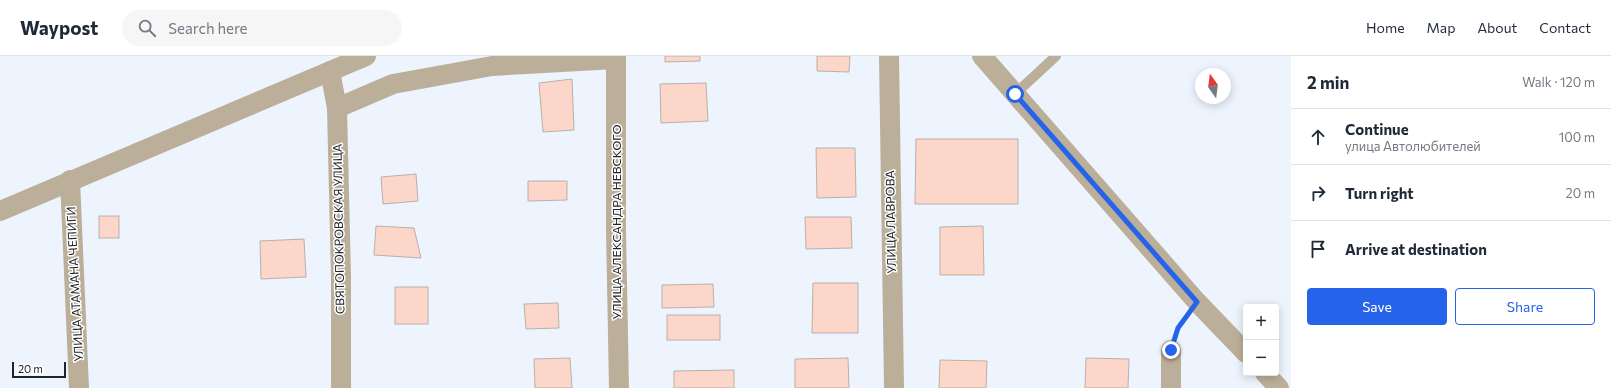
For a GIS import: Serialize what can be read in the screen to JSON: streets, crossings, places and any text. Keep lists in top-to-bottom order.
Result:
{
  "streets": {
    "street": [
      "УЛИЦА АЛЕКСАНДРА НЕВСКОГО",
      "УЛИЦА ЛАВРОВА",
      "СВЯТОПОКРОВСКАЯ УЛИЦА",
      "УЛИЦА АТАМАНА ЧЕПИГИ"
    ]
  },
  "scale_bar": "20 m",
  "north": "top",
  "page": {
    "header": "Waypost",
    "search": "Search here",
    "nav": [
      "Home",
      "Map",
      "About",
      "Contact"
    ],
    "heading": ["2 min", "Walk · 120 m"],
    "list": [
      ["Continue", "улица Автолюбителей", "100 m"],
      ["Turn right", "20 m"],
      "Arrive at destination"
    ],
    "buttons": ["Save", "Share"],
    "map_buttons": ["+", "−"],
    "scale": "20 m"
  }
}
